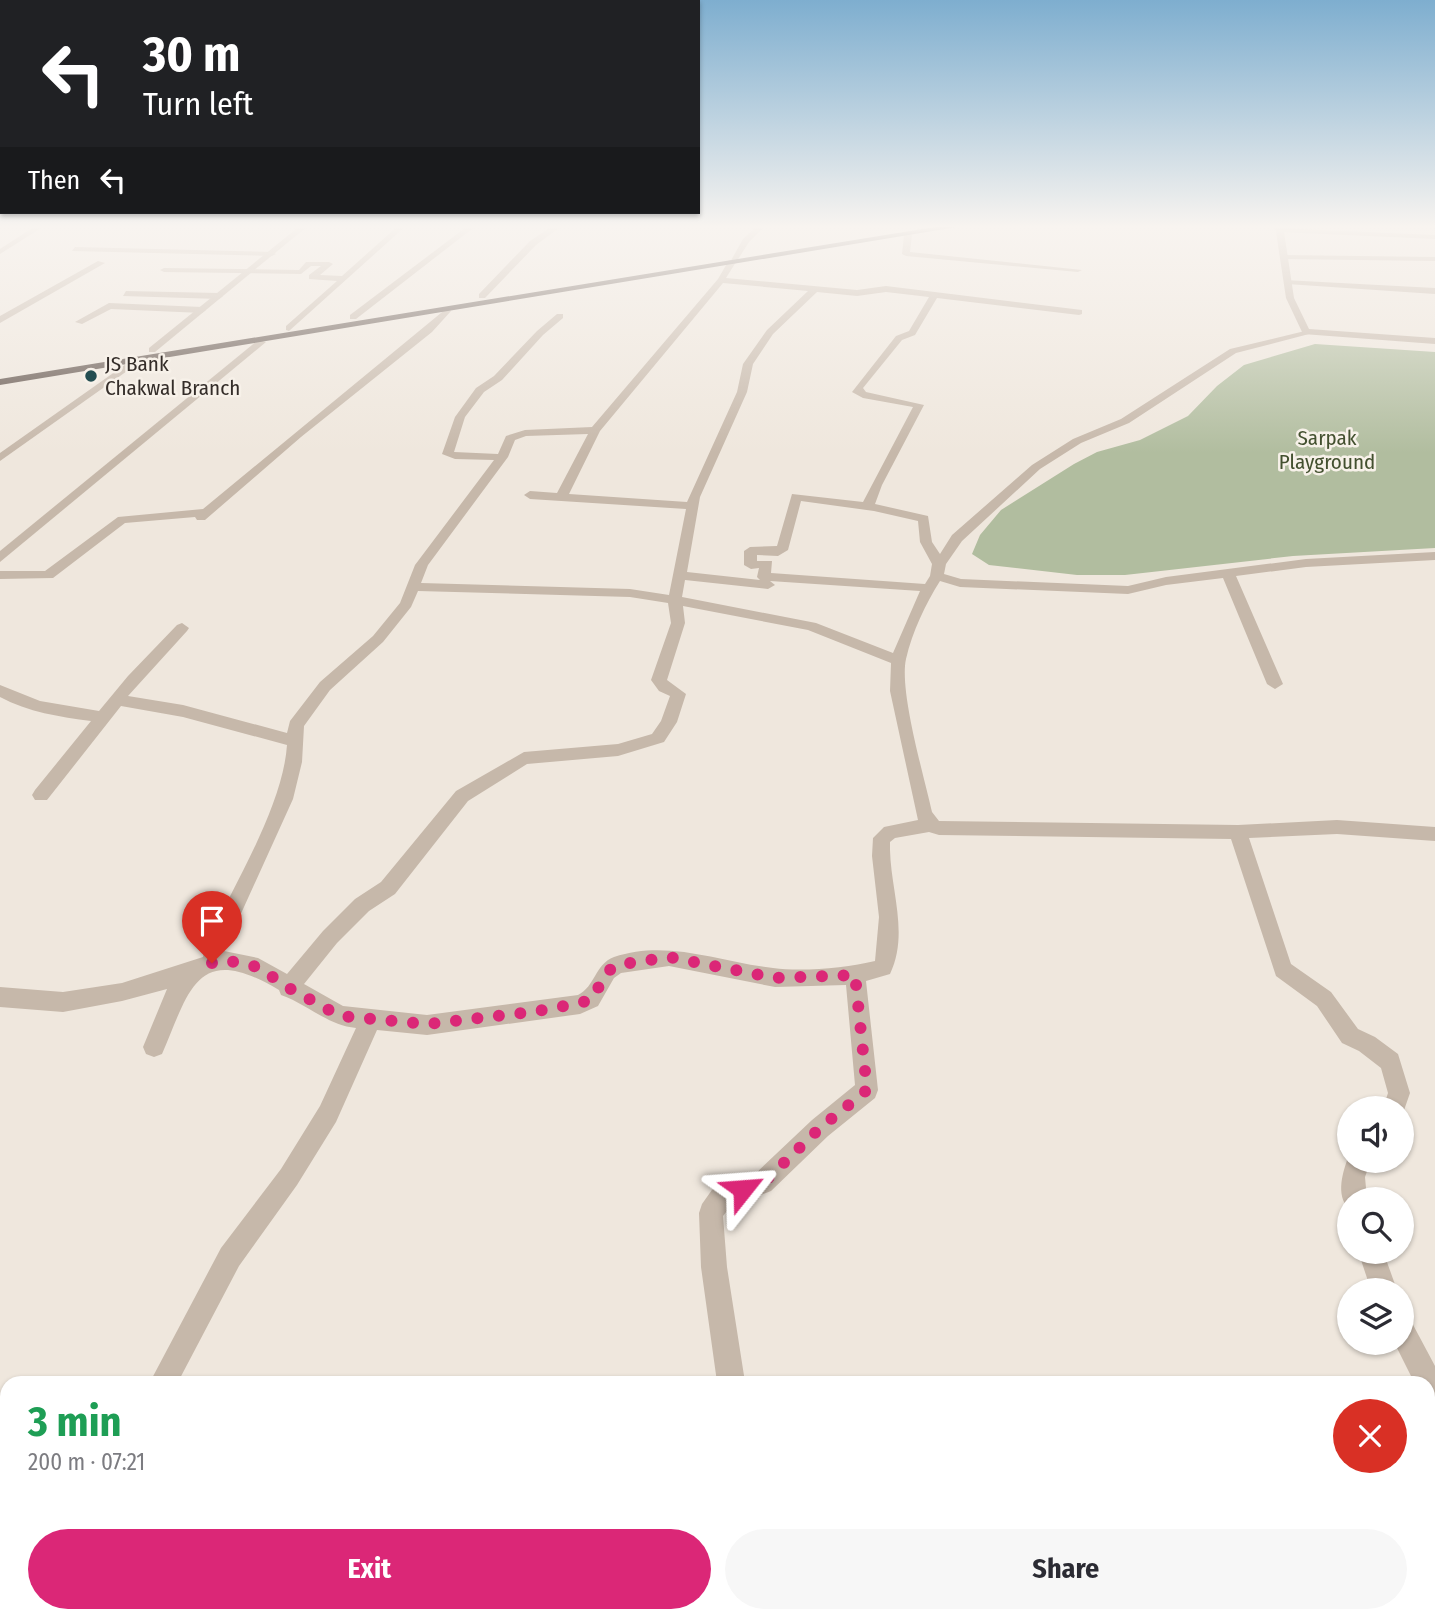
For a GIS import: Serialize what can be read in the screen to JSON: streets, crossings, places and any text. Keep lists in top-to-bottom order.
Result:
{
  "parks": ["Sarpak Playground"],
  "places": ["JS Bank Chakwal Branch"],
  "page": {
    "turn": ["30 m", "Turn left"],
    "then": "Then",
    "heading": ["3 min", "200 m · 07:21"],
    "buttons": ["Exit", "Share"]
  }
}
